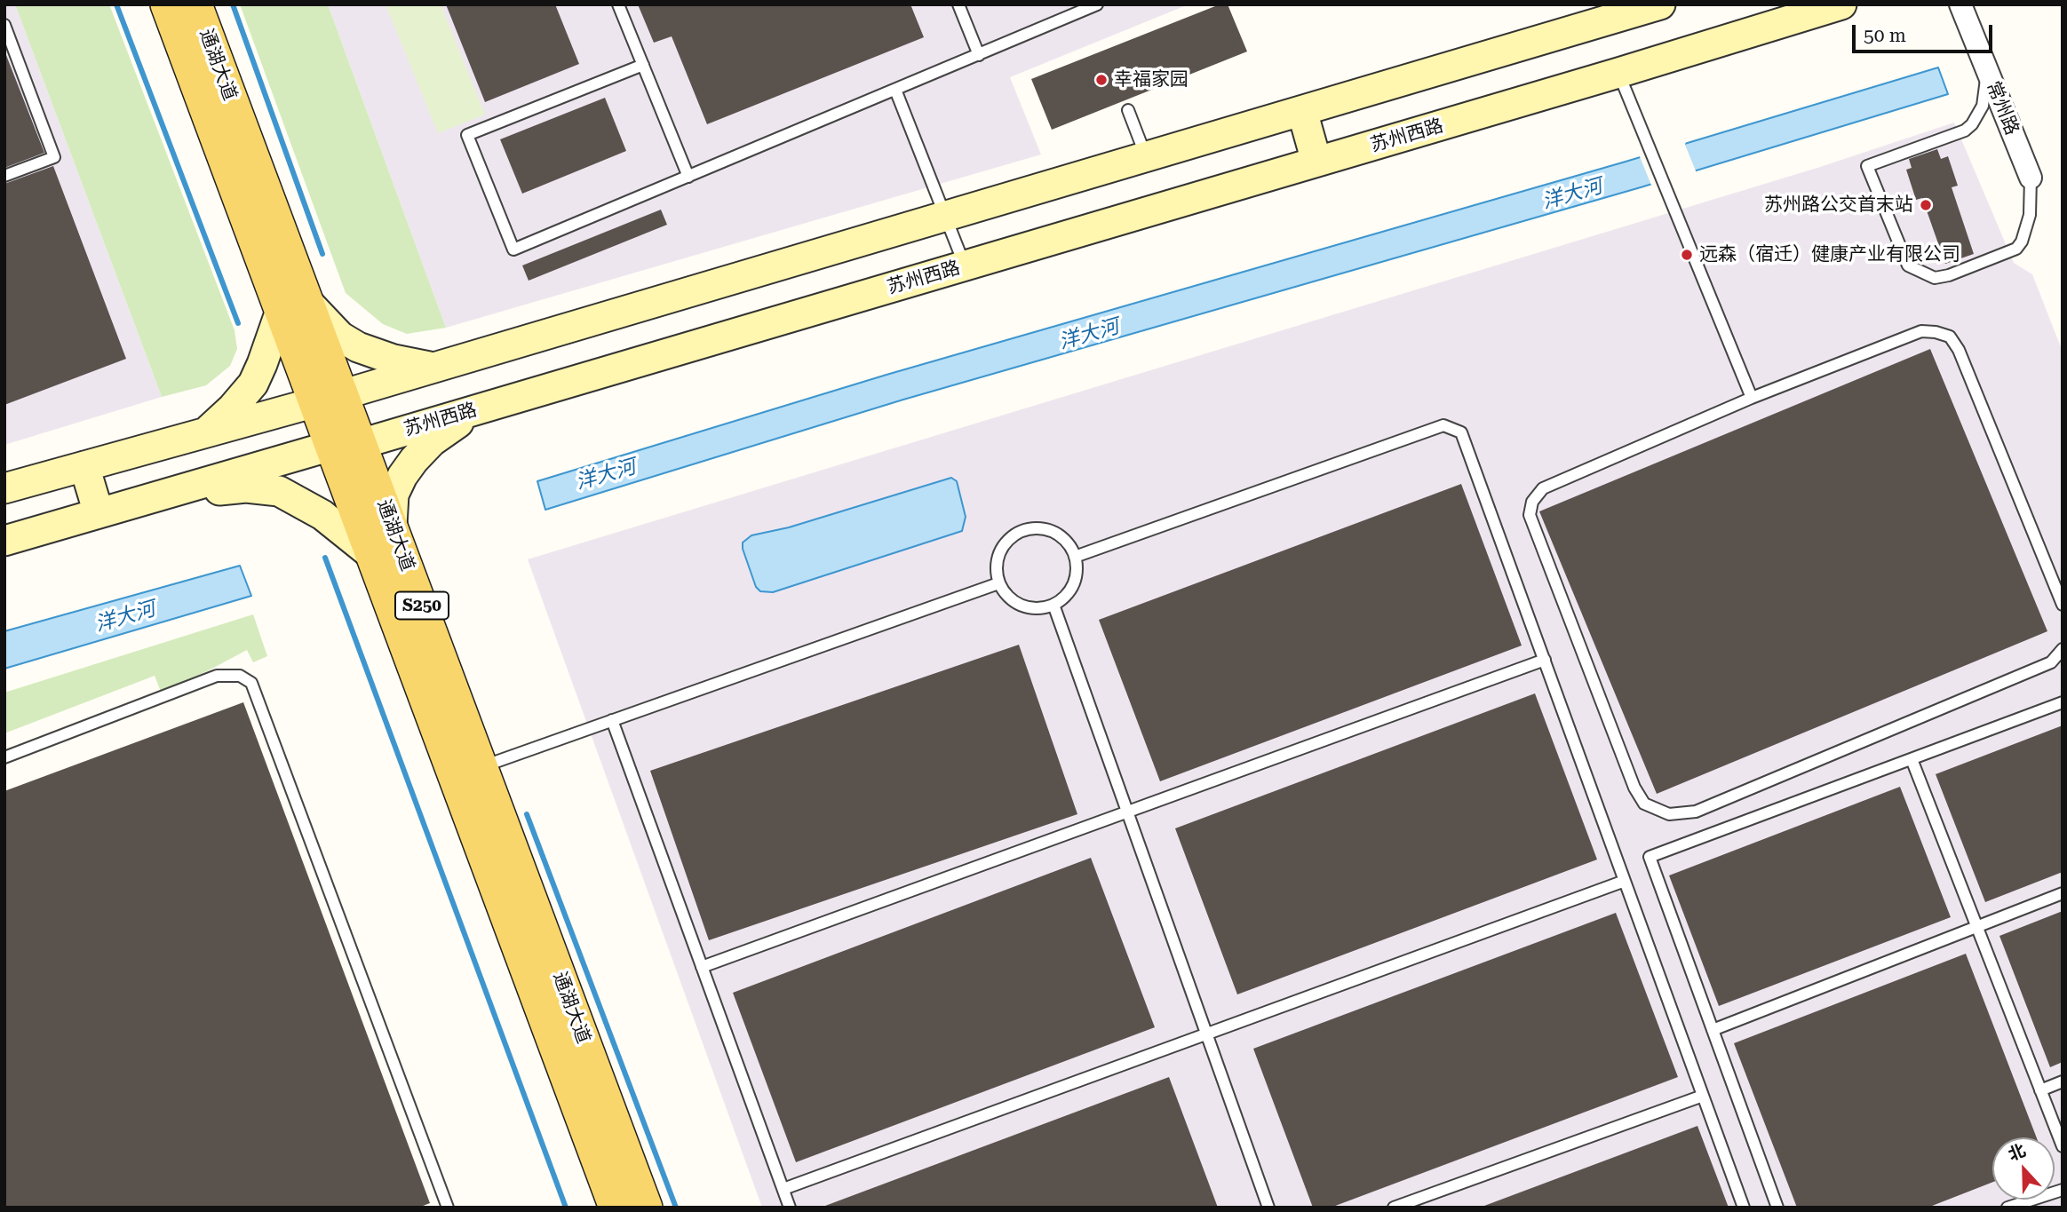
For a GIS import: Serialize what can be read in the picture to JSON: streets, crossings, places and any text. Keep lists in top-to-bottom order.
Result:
{
  "streets": {
    "main road": ["通湖大道", "苏州西路", "S250"],
    "street": ["常州路"]
  },
  "crossings": [
    ["通湖大道", "苏州西路"]
  ],
  "water": ["洋大河"],
  "places": ["幸福家园", "苏州路公交首末站", "远森（宿迁）健康产业有限公司"],
  "scale_bar": "50 m",
  "north": "top"
}
